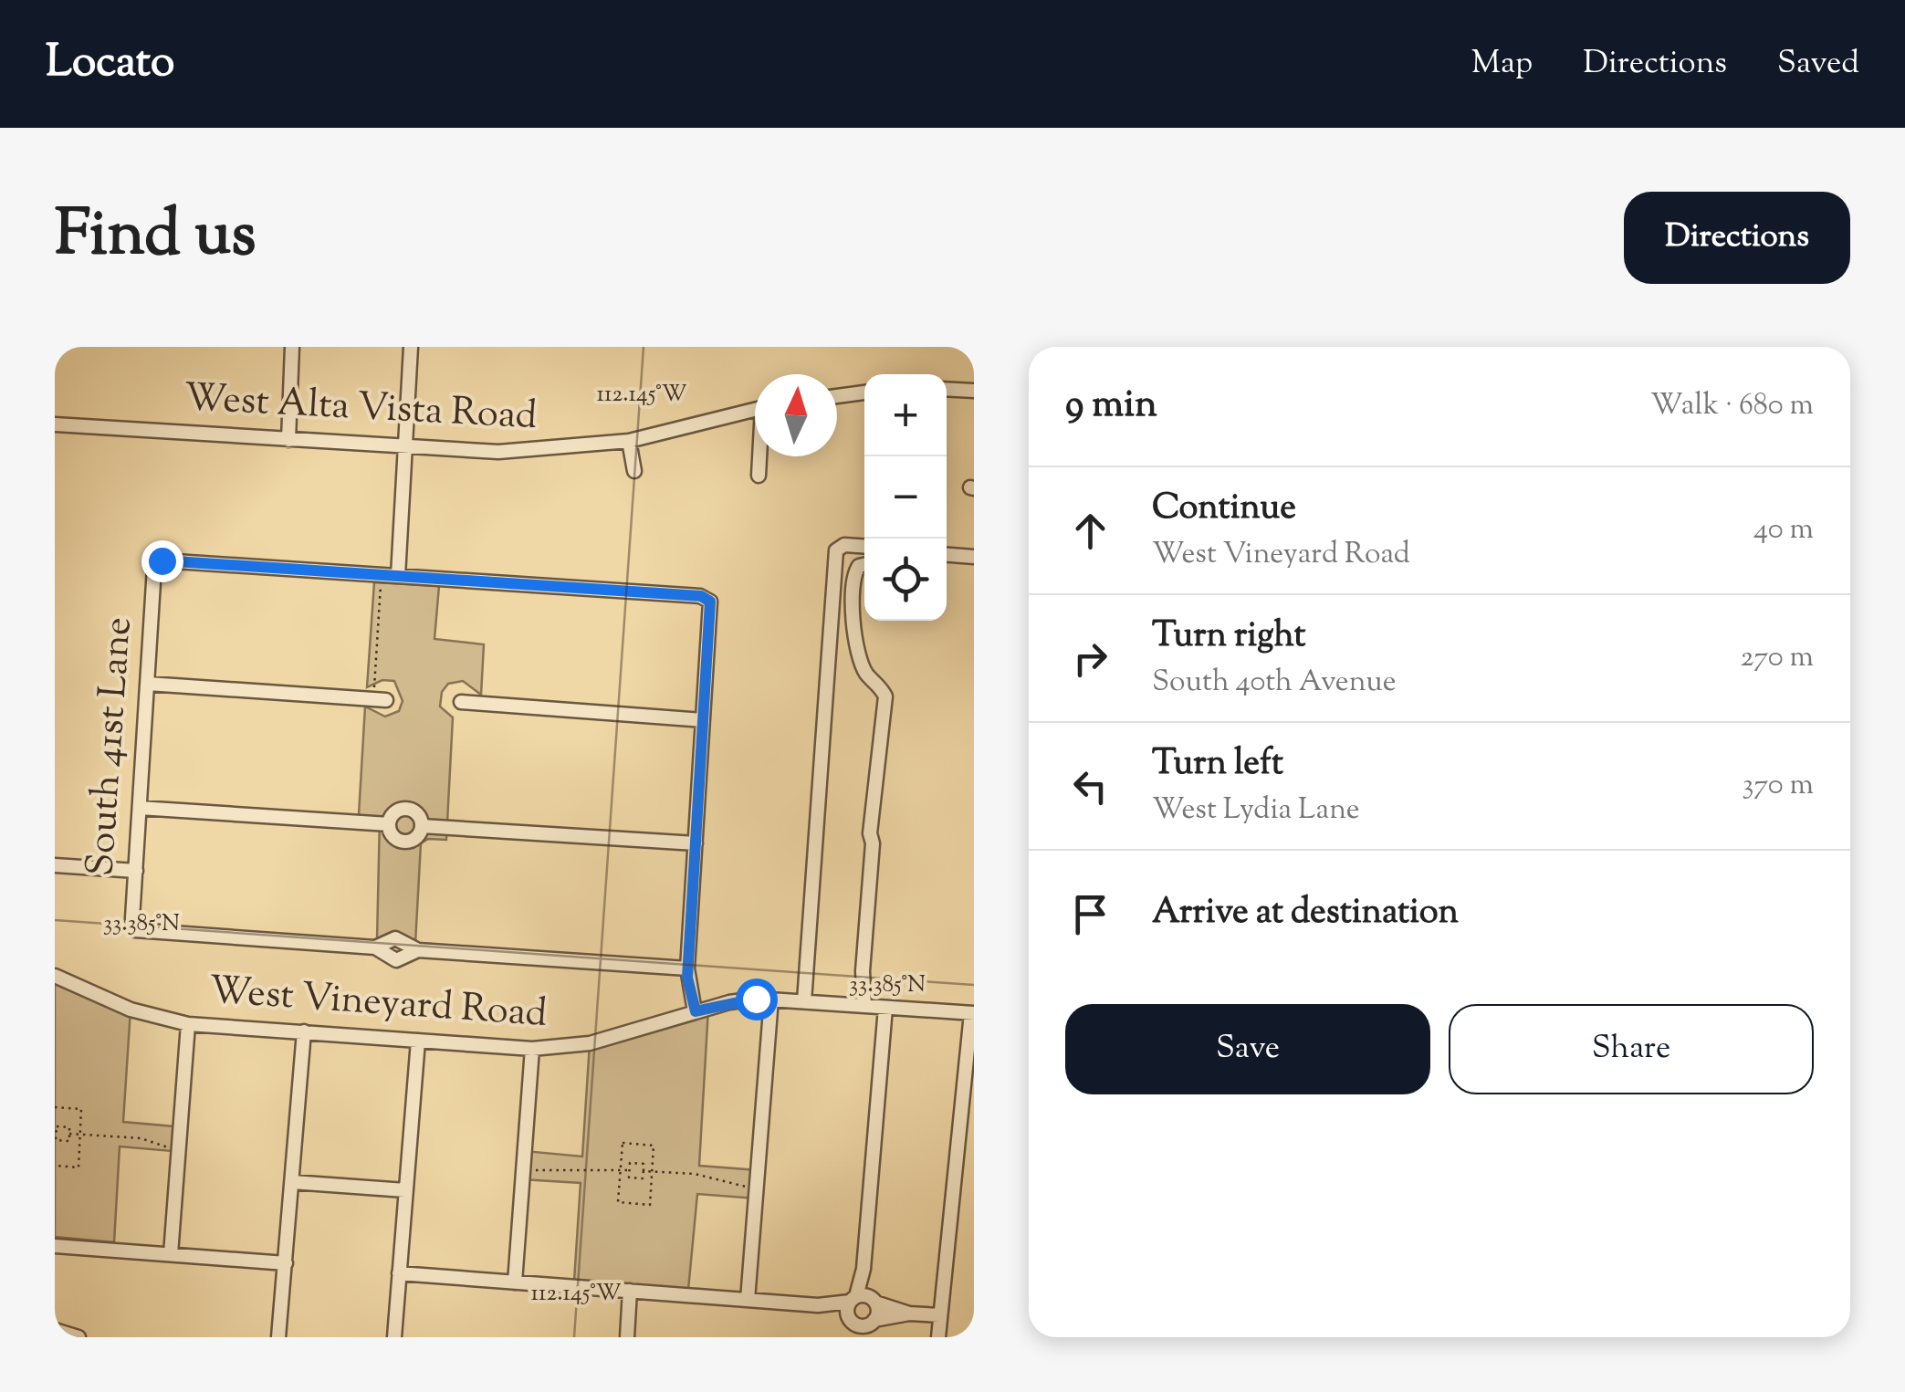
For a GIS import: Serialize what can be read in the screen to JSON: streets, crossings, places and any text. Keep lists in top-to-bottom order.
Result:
{
  "streets": {
    "street": ["West Alta Vista Road", "South 41st Lane", "West Vineyard Road"]
  },
  "north": "top",
  "page": {
    "header": "Locato",
    "nav": ["Map", "Directions", "Saved"],
    "title": "Find us",
    "buttons": [
      "Directions",
      ["Save", "Share"]
    ],
    "heading": ["9 min", "Walk · 680 m"],
    "map_buttons": ["+", "−"],
    "list": [
      ["Continue", "West Vineyard Road", "40 m"],
      ["Turn right", "South 40th Avenue", "270 m"],
      ["Turn left", "West Lydia Lane", "370 m"],
      "Arrive at destination"
    ]
  },
  "coordinates": ["112.145°W", "33.385°N"]
}
